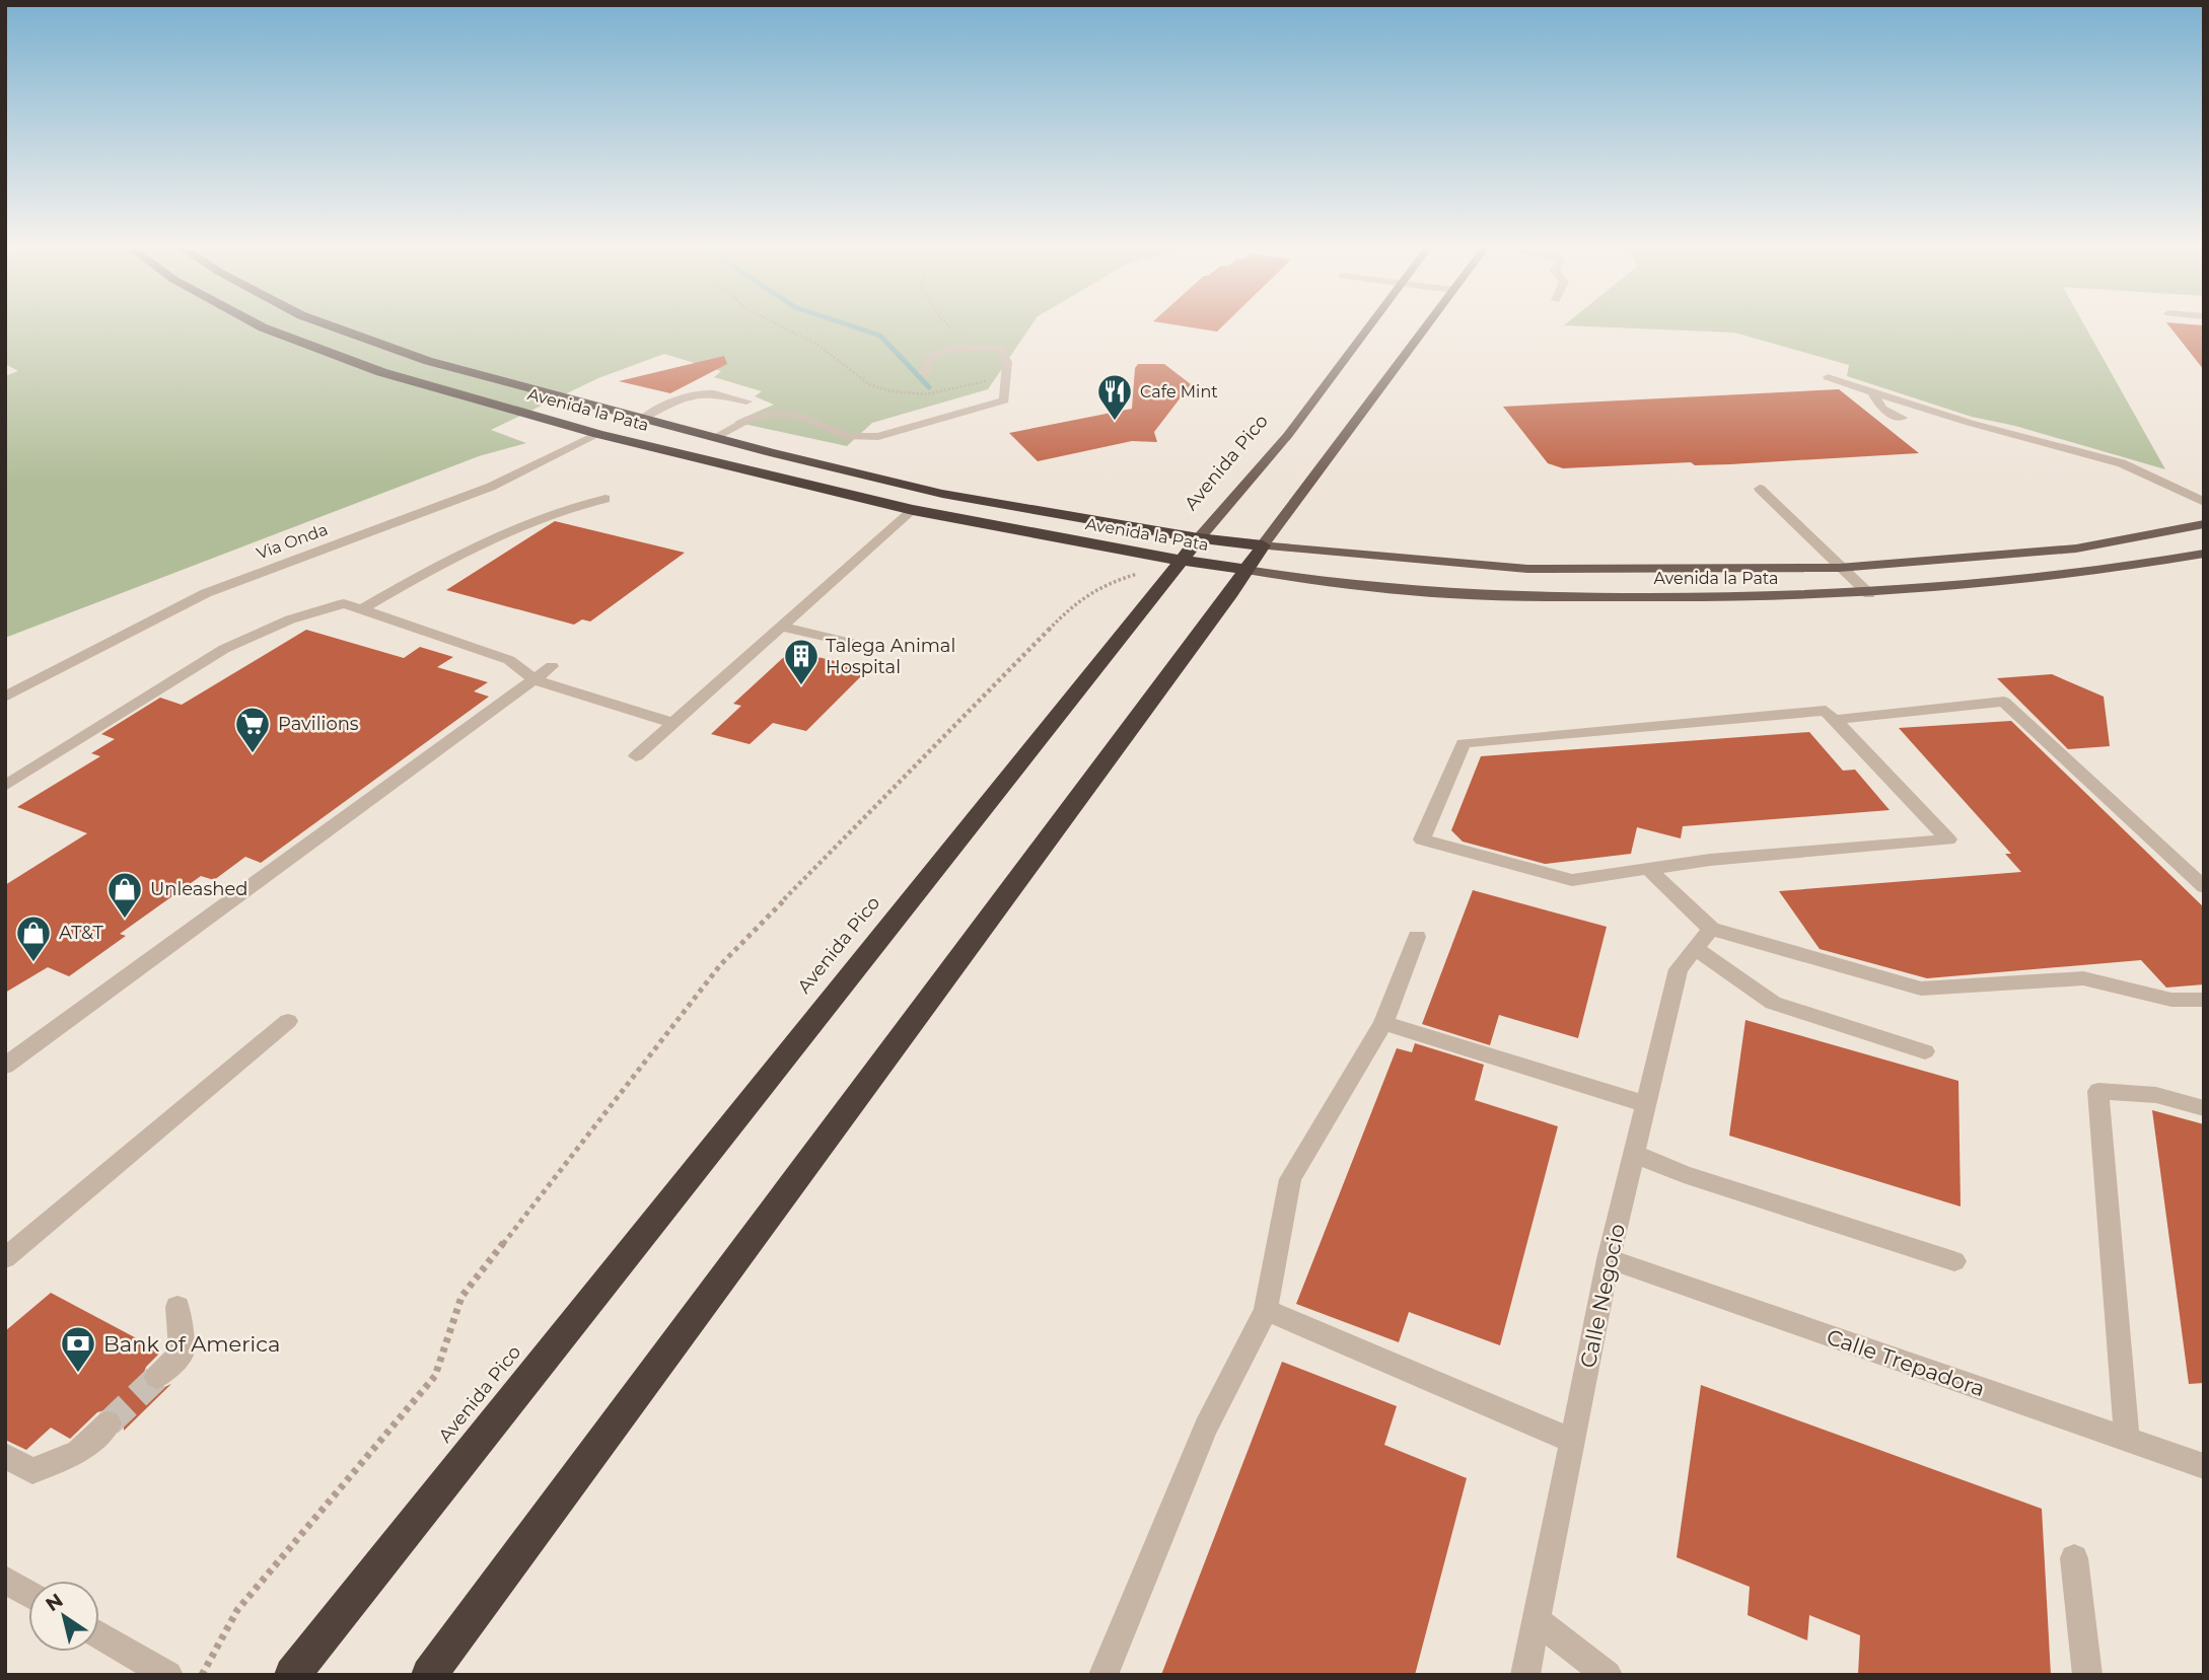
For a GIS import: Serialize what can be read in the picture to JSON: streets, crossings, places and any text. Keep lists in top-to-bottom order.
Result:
{
  "streets": {
    "highway": ["Avenida la Pata", "Avenida Pico"],
    "street": ["Via Onda", "Calle Negocio", "Calle Trepadora"]
  },
  "crossings": [
    ["Avenida la Pata", "Avenida Pico"],
    ["Avenida la Pata", "Via Onda"],
    ["Calle Negocio", "Calle Trepadora"]
  ],
  "places": {
    "restaurant": ["Cafe Mint"],
    "building": ["Talega Animal Hospital"],
    "supermarket": ["Pavilions"],
    "shop": ["Unleashed", "AT&T"],
    "bank": ["Bank of America"]
  },
  "north": "top left"
}
